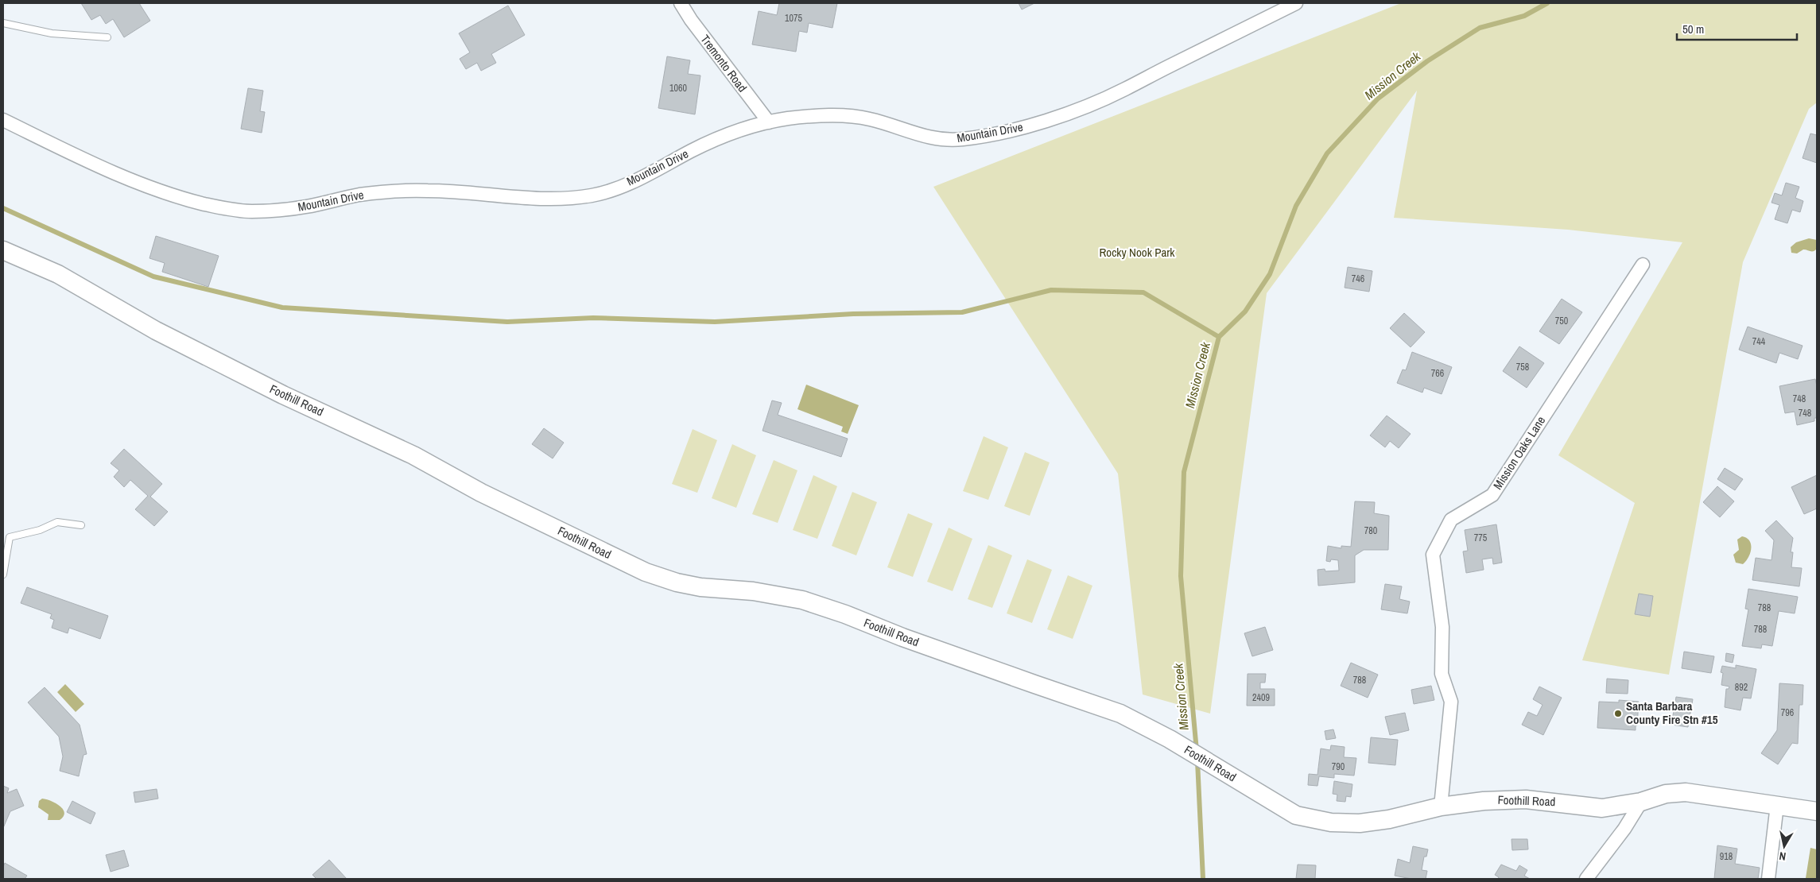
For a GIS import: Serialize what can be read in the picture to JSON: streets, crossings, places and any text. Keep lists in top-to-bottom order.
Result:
{
  "streets": {
    "main road": ["Foothill Road"],
    "street": ["Tremonto Road", "Mountain Drive", "Mission Oaks Lane"]
  },
  "crossings": [
    ["Tremonto Road", "Mountain Drive"],
    ["Foothill Road", "Mission Oaks Lane"]
  ],
  "water": ["Mission Creek"],
  "parks": ["Rocky Nook Park"],
  "places": ["Santa Barbara County Fire Stn #15"],
  "house_numbers": [
    "1075",
    "1060",
    "746",
    "750",
    "744",
    "758",
    "766",
    "748",
    "748",
    "780",
    "775",
    "788",
    "788",
    "788",
    "892",
    "2409",
    "796",
    "790",
    "918"
  ],
  "scale_bar": "50 m",
  "north": "bottom"
}
